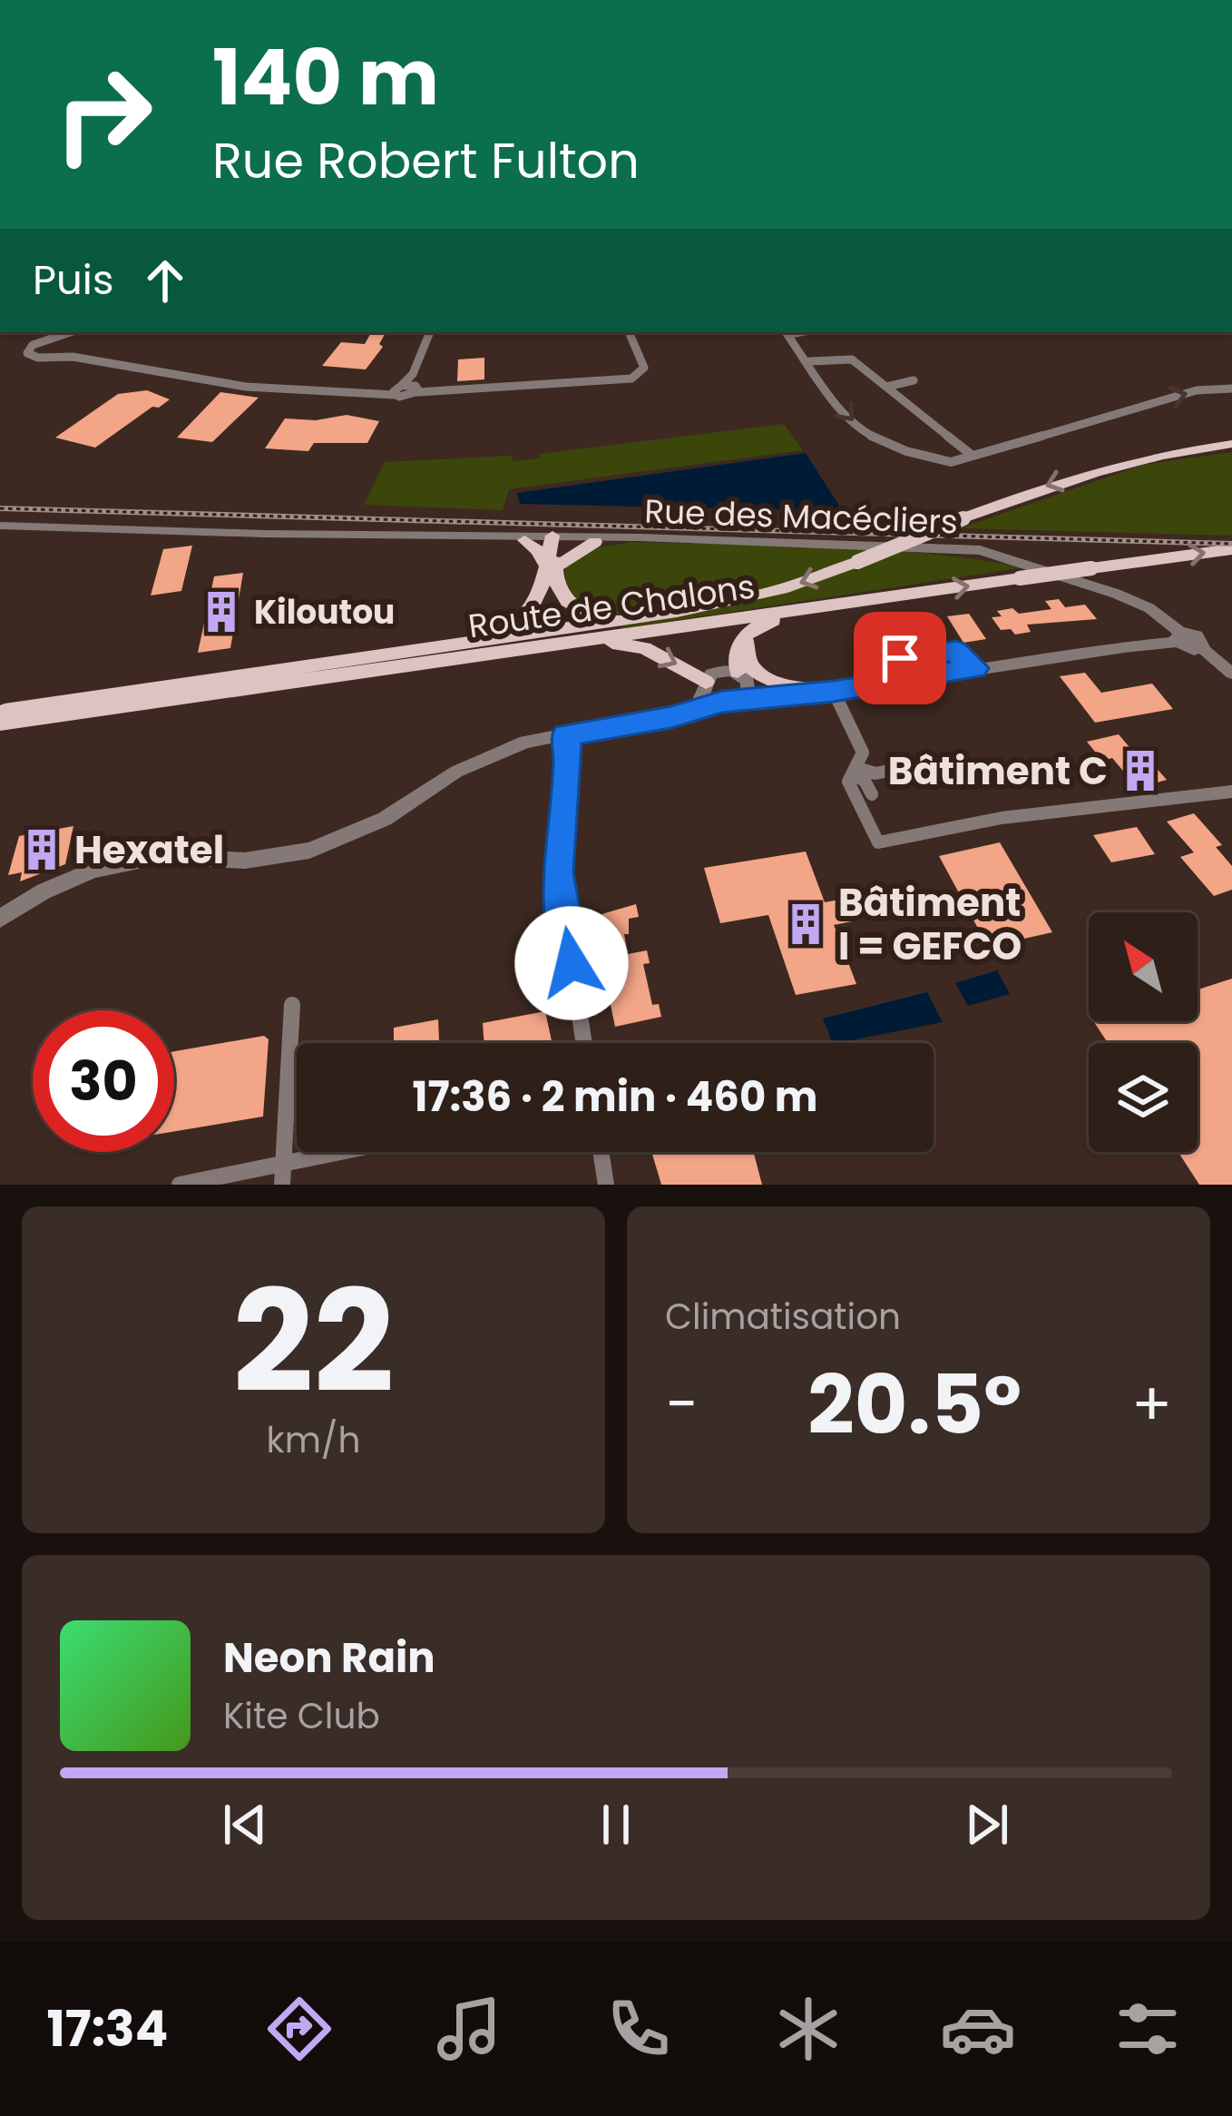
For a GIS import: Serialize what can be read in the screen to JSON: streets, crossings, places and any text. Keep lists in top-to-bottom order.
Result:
{
  "streets": {
    "main road": ["Route de Chalons"],
    "street": ["Rue des Macécliers"]
  },
  "places": {
    "building": [
      "Kiloutou",
      "Bâtiment C",
      "Hexatel",
      "Bâtiment I = GEFCO"
    ]
  },
  "north": "top left",
  "page": {
    "turn": ["140 m", "Rue Robert Fulton"],
    "then": "Puis",
    "limit": "30",
    "trip": "17:36 · 2 min · 460 m",
    "tile": [
      ["22", "km/h"],
      "Climatisation"
    ],
    "heat": ["−", "20.5°", "+"],
    "song": ["Neon Rain", "Kite Club"],
    "tabs": "17:34"
  }
}
